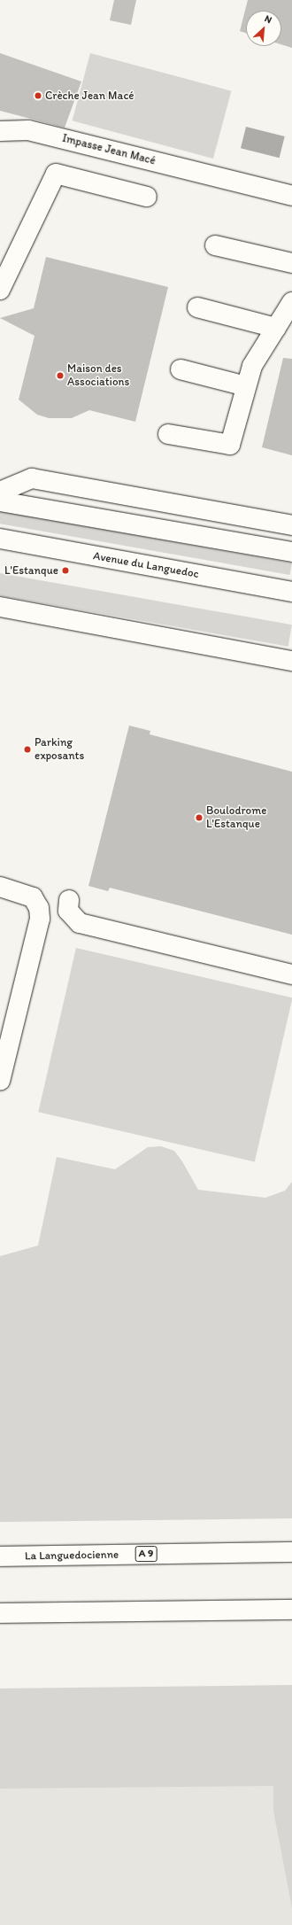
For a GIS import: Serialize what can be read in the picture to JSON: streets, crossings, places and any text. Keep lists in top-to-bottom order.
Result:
{
  "streets": {
    "main road": [
      "Impasse Jean Macé",
      "Avenue du Languedoc",
      "A 9",
      "La Languedocienne"
    ]
  },
  "places": [
    "Crèche Jean Macé",
    "Maison des Associations",
    "L'Estanque",
    "Parking exposants",
    "Boulodrome L'Estanque"
  ],
  "north": "top right"
}
